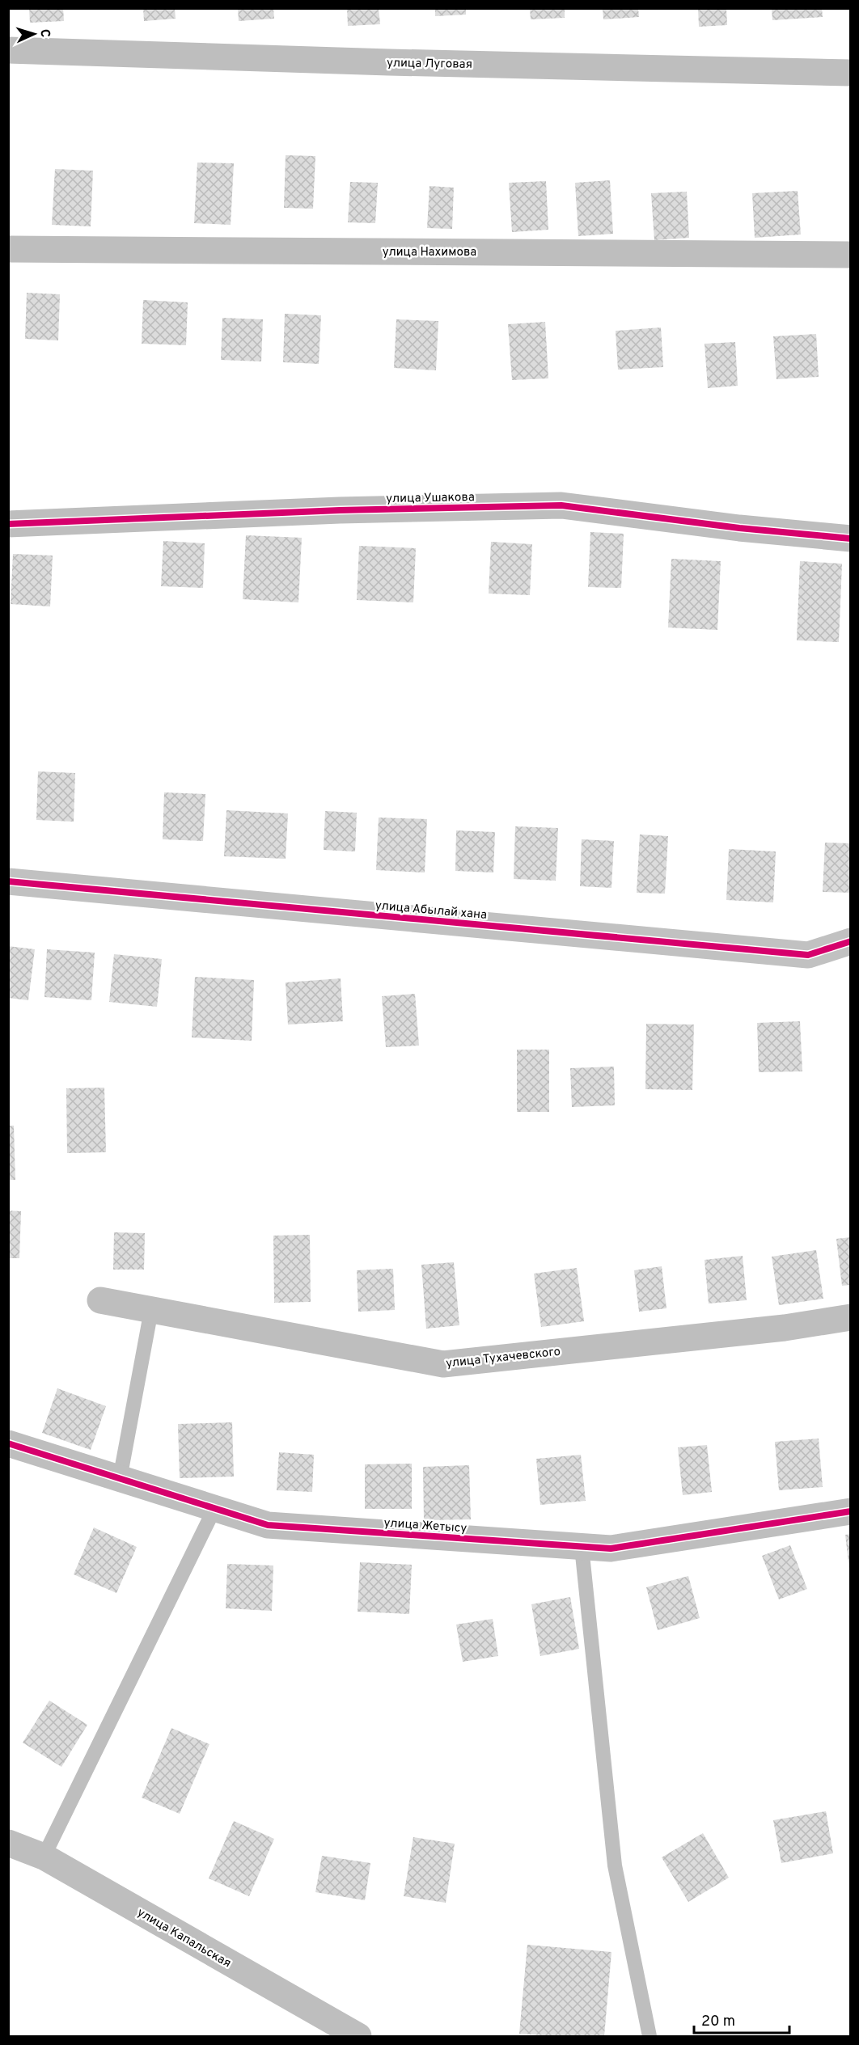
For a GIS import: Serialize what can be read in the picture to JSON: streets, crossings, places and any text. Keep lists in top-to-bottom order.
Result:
{
  "streets": {
    "street": [
      "улица Луговая",
      "улица Нахимова",
      "улица Ушакова",
      "улица Абылай хана",
      "улица Тухачевского",
      "улица Жетысу",
      "улица Капальская"
    ]
  },
  "scale_bar": "20 m",
  "north": "right"
}
